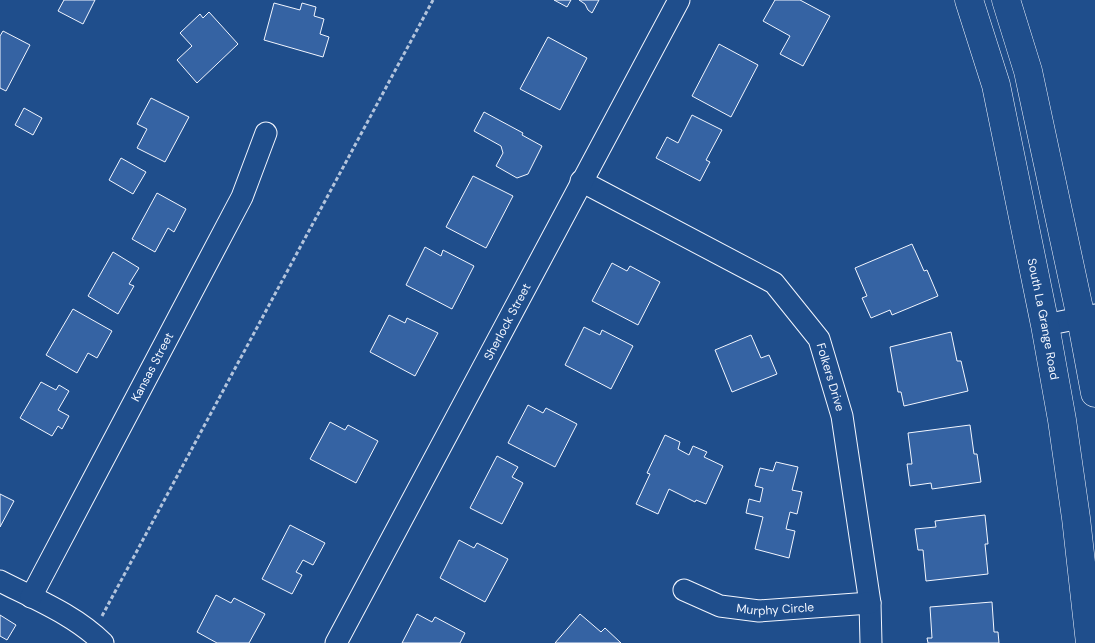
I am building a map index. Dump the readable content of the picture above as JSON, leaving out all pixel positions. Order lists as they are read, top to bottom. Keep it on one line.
{"streets":{"main road":["South La Grange Road"],"street":["Sherlock Street","Kansas Street","Folkers Drive","Murphy Circle"]},"crossings":[["Sherlock Street","Folkers Drive"],["Folkers Drive","Murphy Circle"]]}
